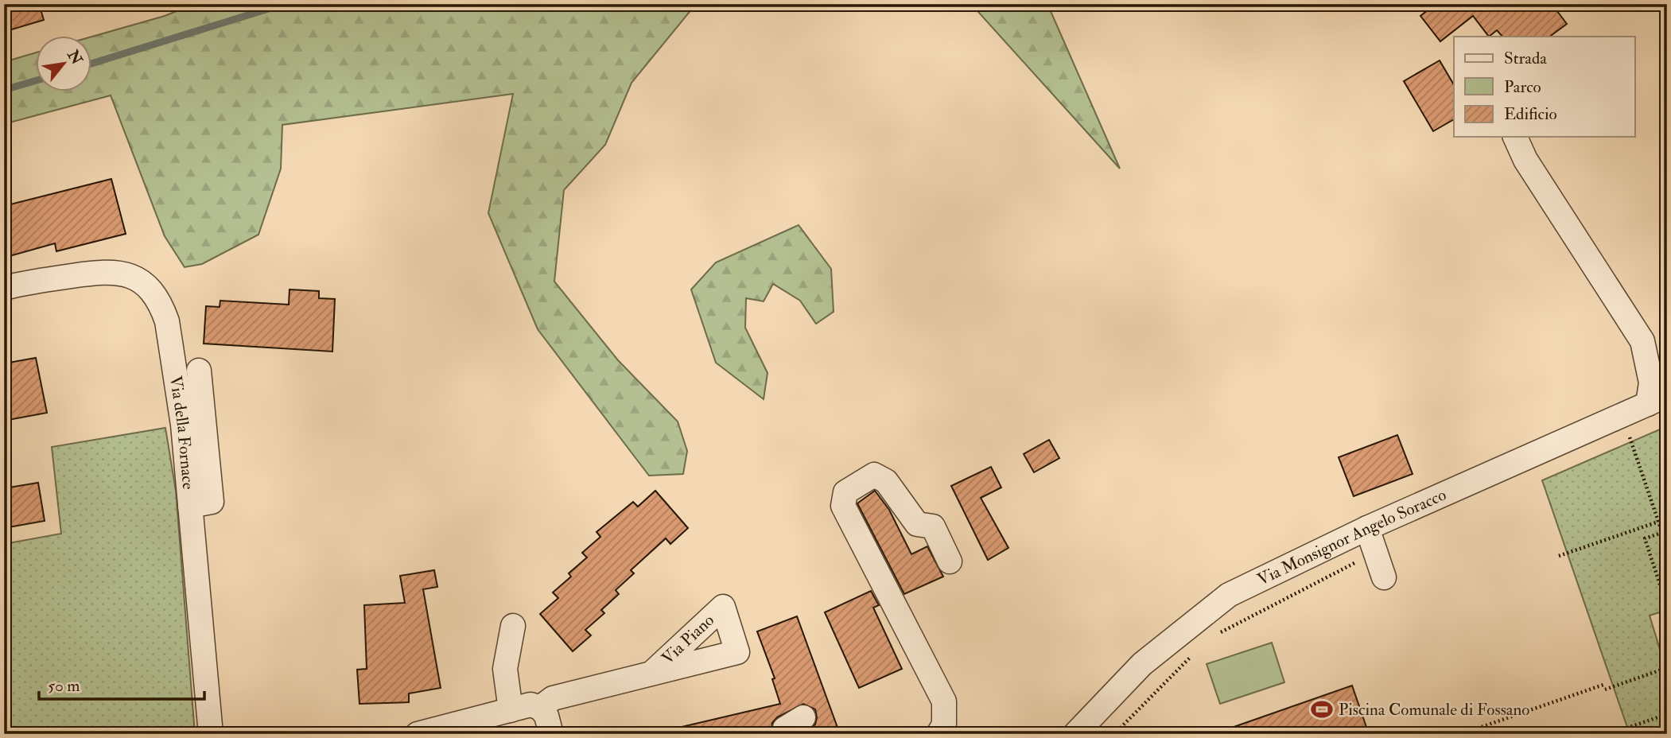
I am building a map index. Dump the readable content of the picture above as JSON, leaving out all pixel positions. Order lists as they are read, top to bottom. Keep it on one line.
{"streets":{"street":["Via della Fornace","Via Monsignor Angelo Soracco","Via Piano"]},"places":{"sports":["Piscina Comunale di Fossano"]},"legend":["Strada","Parco","Edificio"],"scale_bar":"50 m","north":"top right"}
